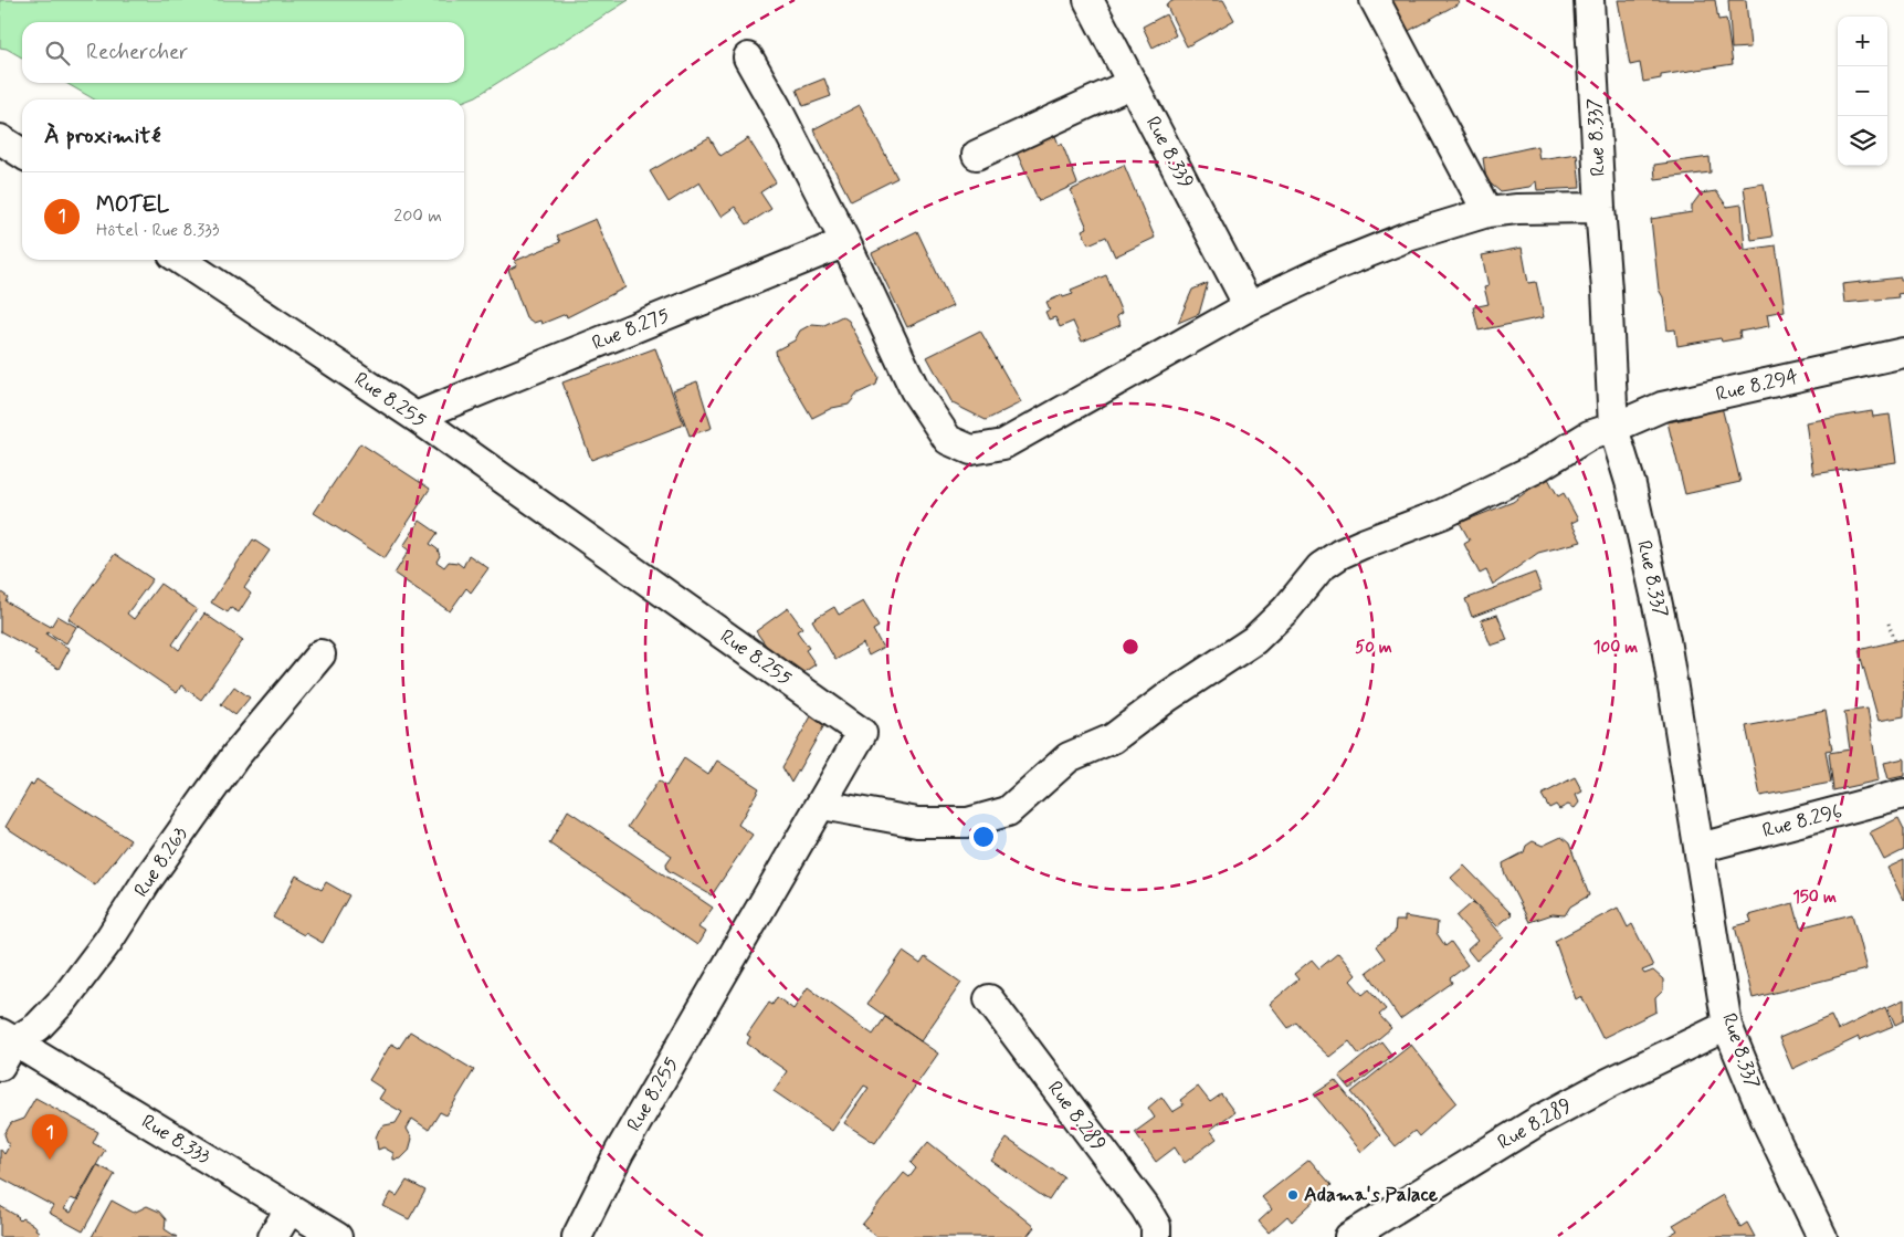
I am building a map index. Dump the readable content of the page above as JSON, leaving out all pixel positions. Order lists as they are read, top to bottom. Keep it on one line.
{"streets":{"street":["Rue 8.337","Rue 8.339","Rue 8.275","Rue 8.294","Rue 8.255","Rue 8.296","Rue 8.263","Rue 8.289","Rue 8.333"]},"crossings":[["Rue 8.337","Rue 8.294"],["Rue 8.337","Rue 8.296"],["Rue 8.337","Rue 8.289"],["Rue 8.275","Rue 8.255"],["Rue 8.294","Rue 8.255"],["Rue 8.263","Rue 8.333"]],"places":["Adama's Palace"],"page":{"map_buttons":["+","−"],"search":"Rechercher","heading":"À proximité","list":[{"mark":"1","name":"MOTEL","note":"Hôtel · Rue 8.333","value":"200 m"}],"pins":"1"},"rings":["50 m","100 m","150 m"]}
